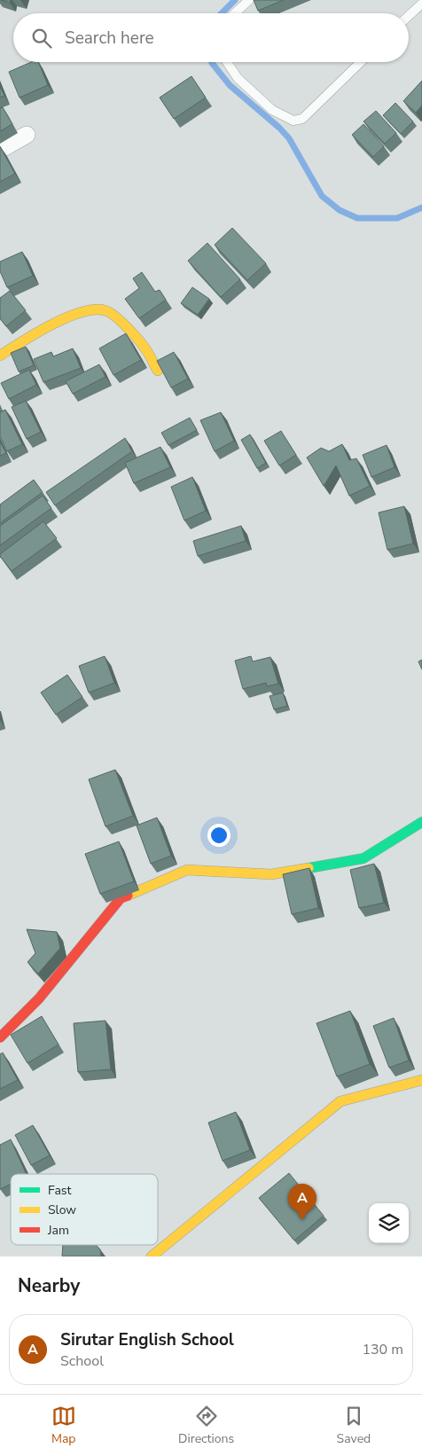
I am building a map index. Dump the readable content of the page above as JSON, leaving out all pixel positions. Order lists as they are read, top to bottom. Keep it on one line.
{"legend":["Fast","Slow","Jam"],"page":{"search":"Search here","pins":"A","heading":"Nearby","list":[{"mark":"A","name":"Sirutar English School","note":"School","value":"130 m"}],"nav":["Map","Directions","Saved"]}}
